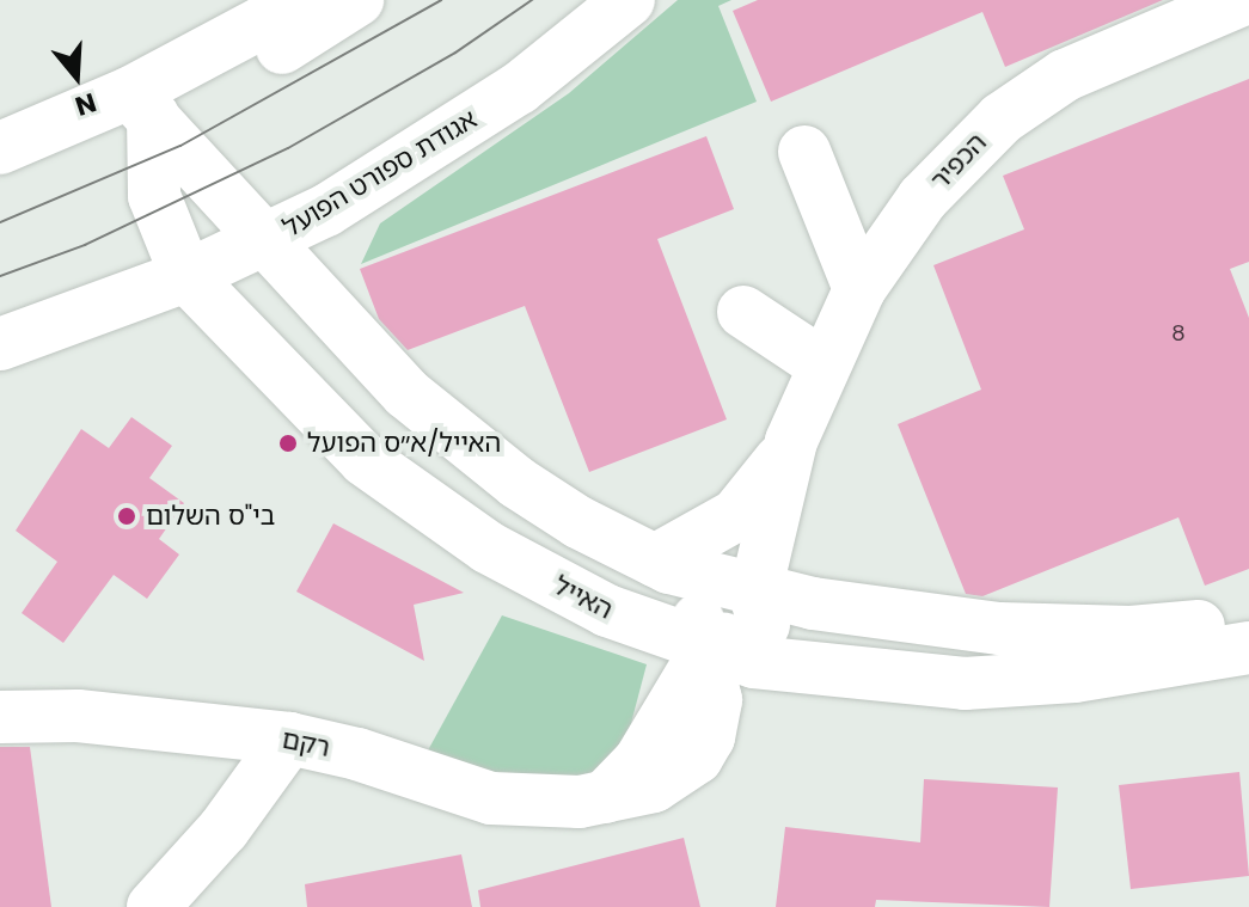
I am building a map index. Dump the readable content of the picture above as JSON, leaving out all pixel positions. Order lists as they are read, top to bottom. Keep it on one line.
{"streets":{"street":["הכפיר","אגודת ספורט הפועל","האייל","רקם"]},"crossings":[["הכפיר","רקם"],["אגודת ספורט הפועל","האייל"],["האייל","רקם"]],"places":["האייל/א״ס הפועל","בי\"ס השלום"],"house_numbers":["8"],"north":"bottom"}
